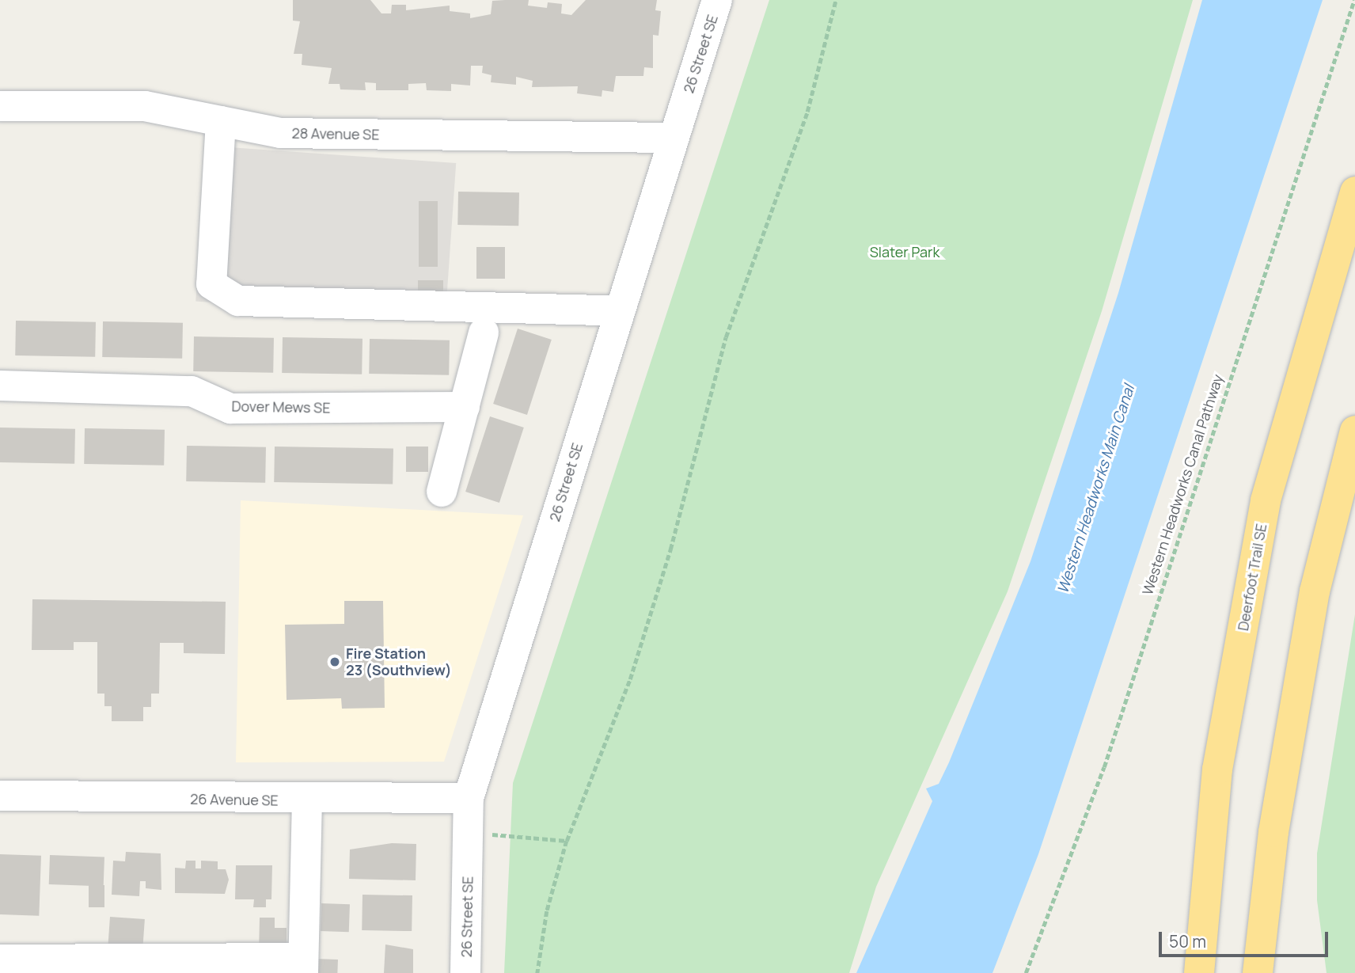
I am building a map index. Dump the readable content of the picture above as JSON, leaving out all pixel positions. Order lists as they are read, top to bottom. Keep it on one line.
{"streets":{"highway":["Deerfoot Trail SE"],"street":["26 Street SE","28 Avenue SE","Dover Mews SE","26 Avenue SE"],"path":["Western Headworks Canal Pathway"]},"crossings":[["26 Street SE","28 Avenue SE"],["26 Street SE","26 Avenue SE"]],"water":["Western Headworks Main Canal"],"parks":["Slater Park"],"places":["Fire Station 23 (Southview)"],"scale_bar":"50 m"}
